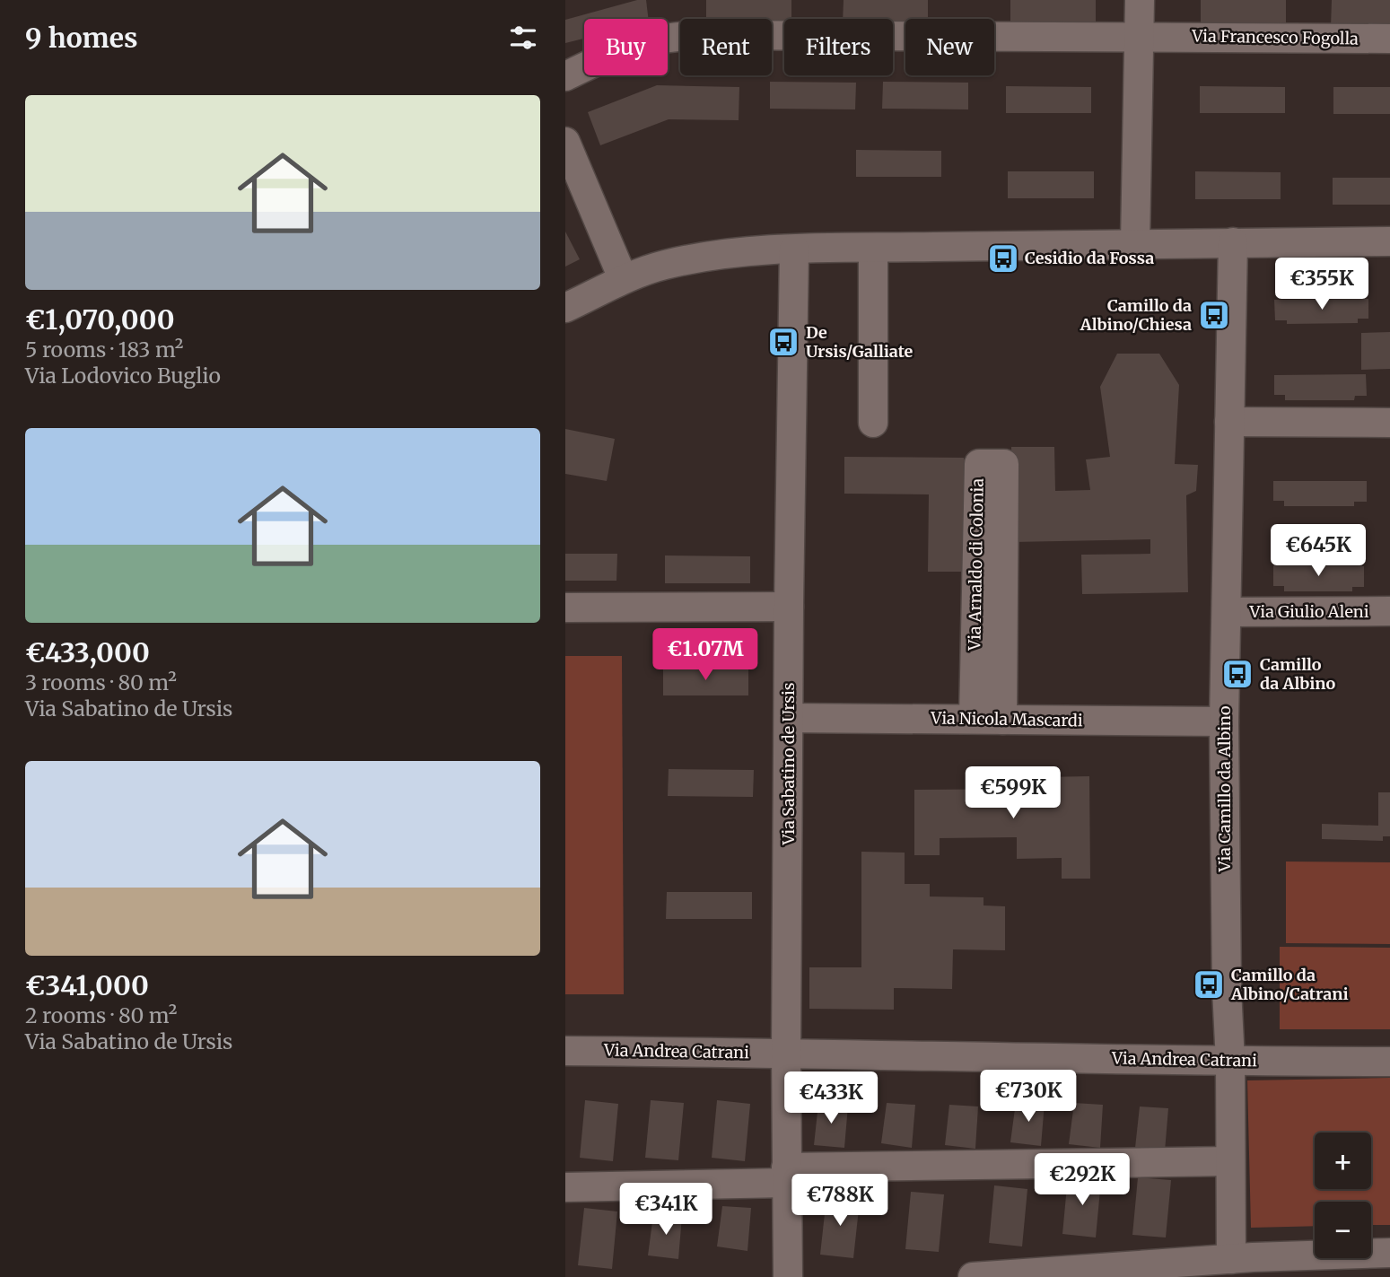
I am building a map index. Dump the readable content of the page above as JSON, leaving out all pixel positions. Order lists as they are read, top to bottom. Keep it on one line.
{"streets":{"street":["Via Francesco Fogolla","Via Arnaldo di Colonia","Via Giulio Aleni","Via Nicola Mascardi","Via Sabatino de Ursis","Via Camillo da Albino","Via Andrea Catrani"]},"crossings":[["Via Arnaldo di Colonia","Via Nicola Mascardi"],["Via Giulio Aleni","Via Camillo da Albino"],["Via Nicola Mascardi","Via Sabatino de Ursis"],["Via Nicola Mascardi","Via Camillo da Albino"],["Via Sabatino de Ursis","Via Andrea Catrani"],["Via Camillo da Albino","Via Andrea Catrani"]],"places":{"bus stop":["Cesidio da Fossa","Camillo da Albino/Chiesa","De Ursis/Galliate","Camillo da Albino","Camillo da Albino/Catrani"]},"page":{"heading":"9 homes","chip":["Buy","Rent","Filters","New"],"list":[{"name":"€1,070,000","note":"5 rooms · 183 m² · Via Lodovico Buglio"},{"name":"€433,000","note":"3 rooms · 80 m² · Via Sabatino de Ursis"},{"name":"€341,000","note":"2 rooms · 80 m² · Via Sabatino de Ursis"}],"price":["€355K","€645K","€1.07M","€599K","€730K","€433K","€292K","€788K","€341K"],"map_buttons":["+","−"]}}
